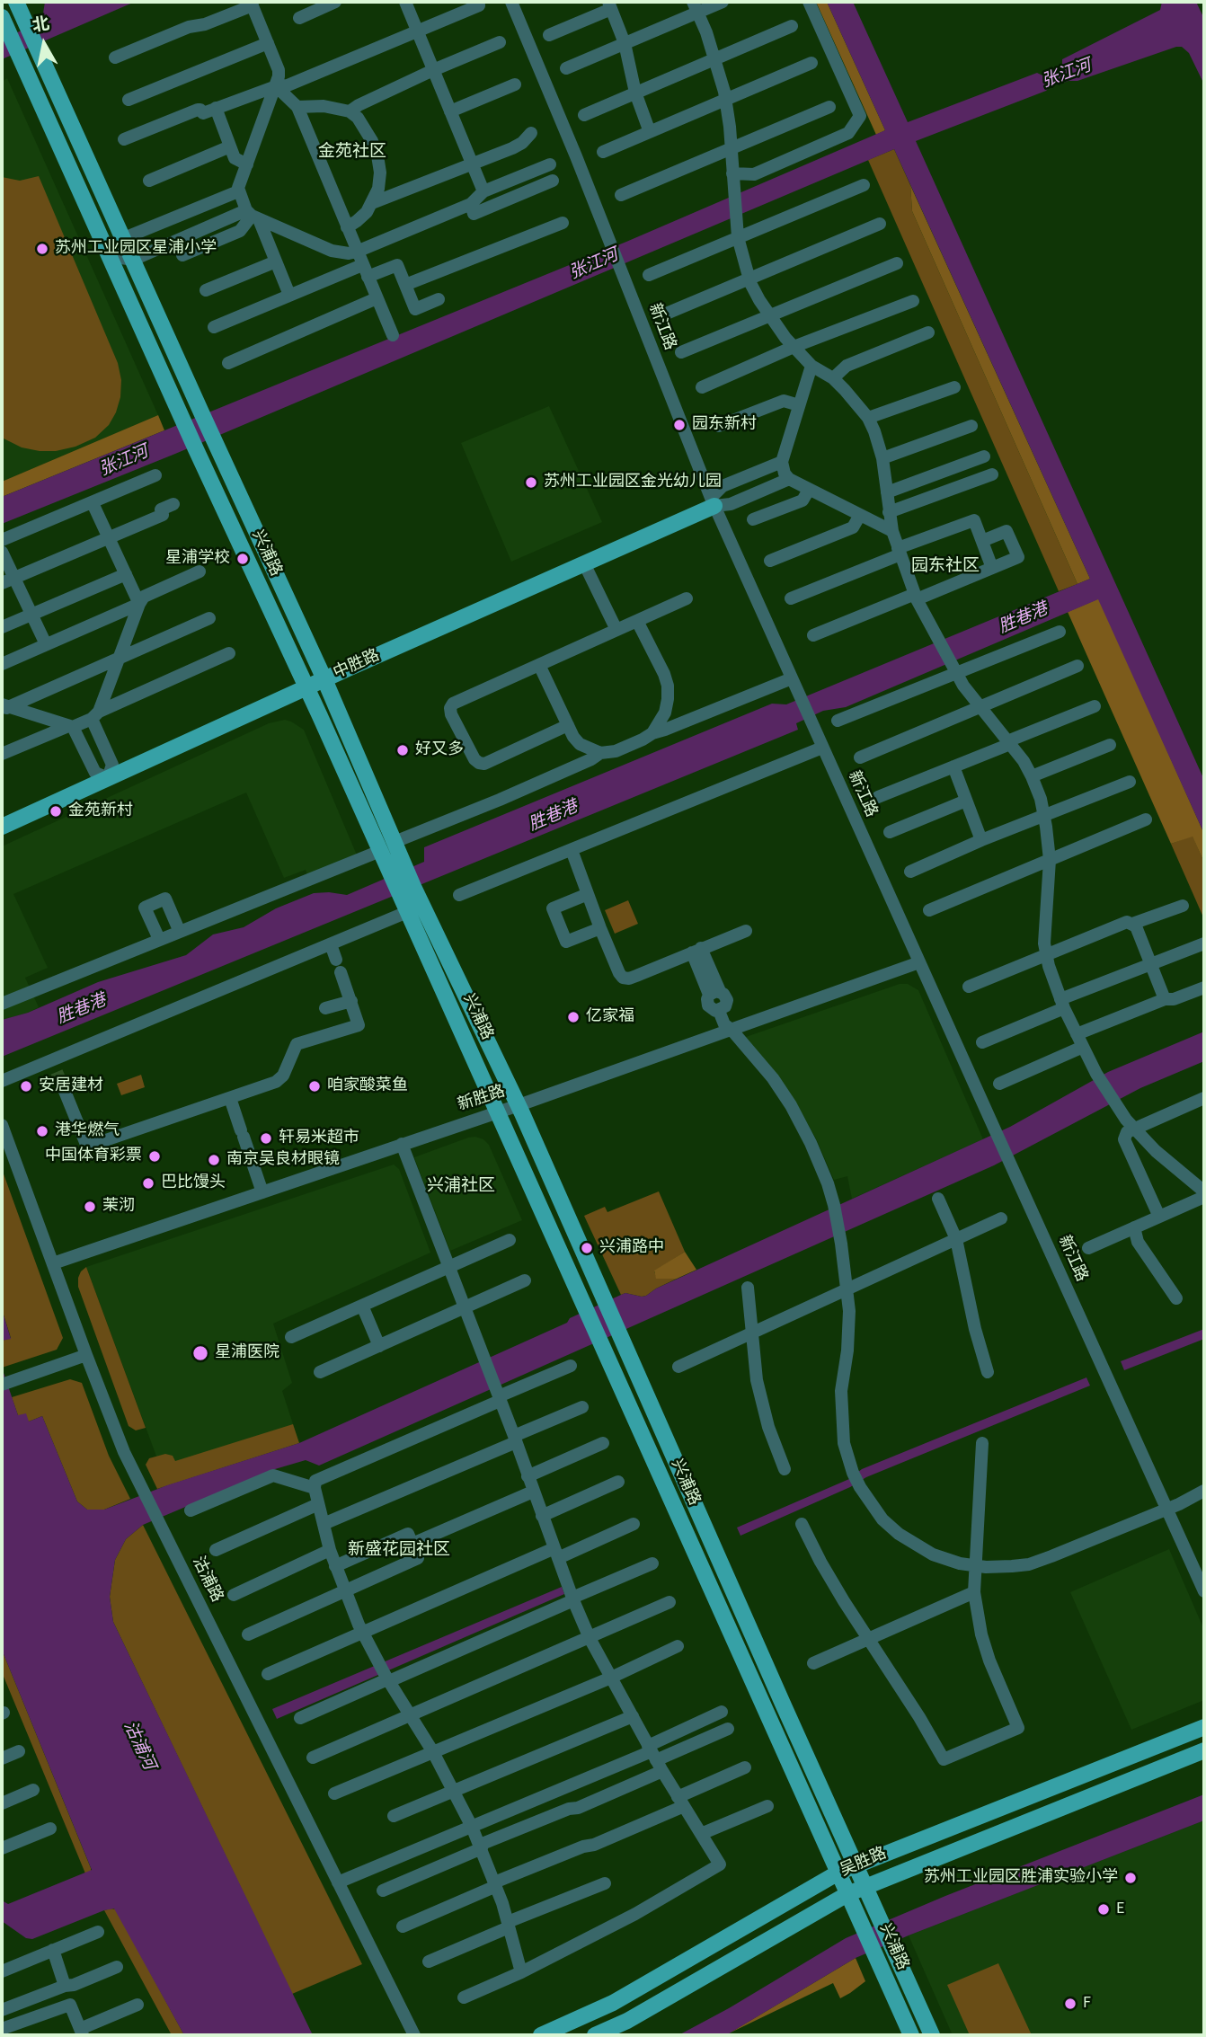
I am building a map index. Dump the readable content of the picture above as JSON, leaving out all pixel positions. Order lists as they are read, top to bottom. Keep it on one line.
{"streets":{"main road":["兴浦路","中胜路","吴胜路"],"street":["新江路","新胜路","沽浦路"]},"crossings":[["新江路","中胜路"],["新江路","新胜路"],["兴浦路","中胜路"],["兴浦路","新胜路"],["兴浦路","吴胜路"],["新胜路","沽浦路"]],"districts":["金苑社区","园东社区","兴浦社区","新盛花园社区"],"water":["张江河","胜巷港","沽浦河"],"places":["苏州工业园区星浦小学","园东新村","苏州工业园区金光幼儿园","星浦学校","好又多","金苑新村","亿家福","安居建材","咱家酸菜鱼","港华燃气","轩易米超市","中国体育彩票","南京吴良材眼镜","巴比馒头","茉沏","兴浦路中","星浦医院","苏州工业园区胜浦实验小学","E","F"],"north":"top"}
